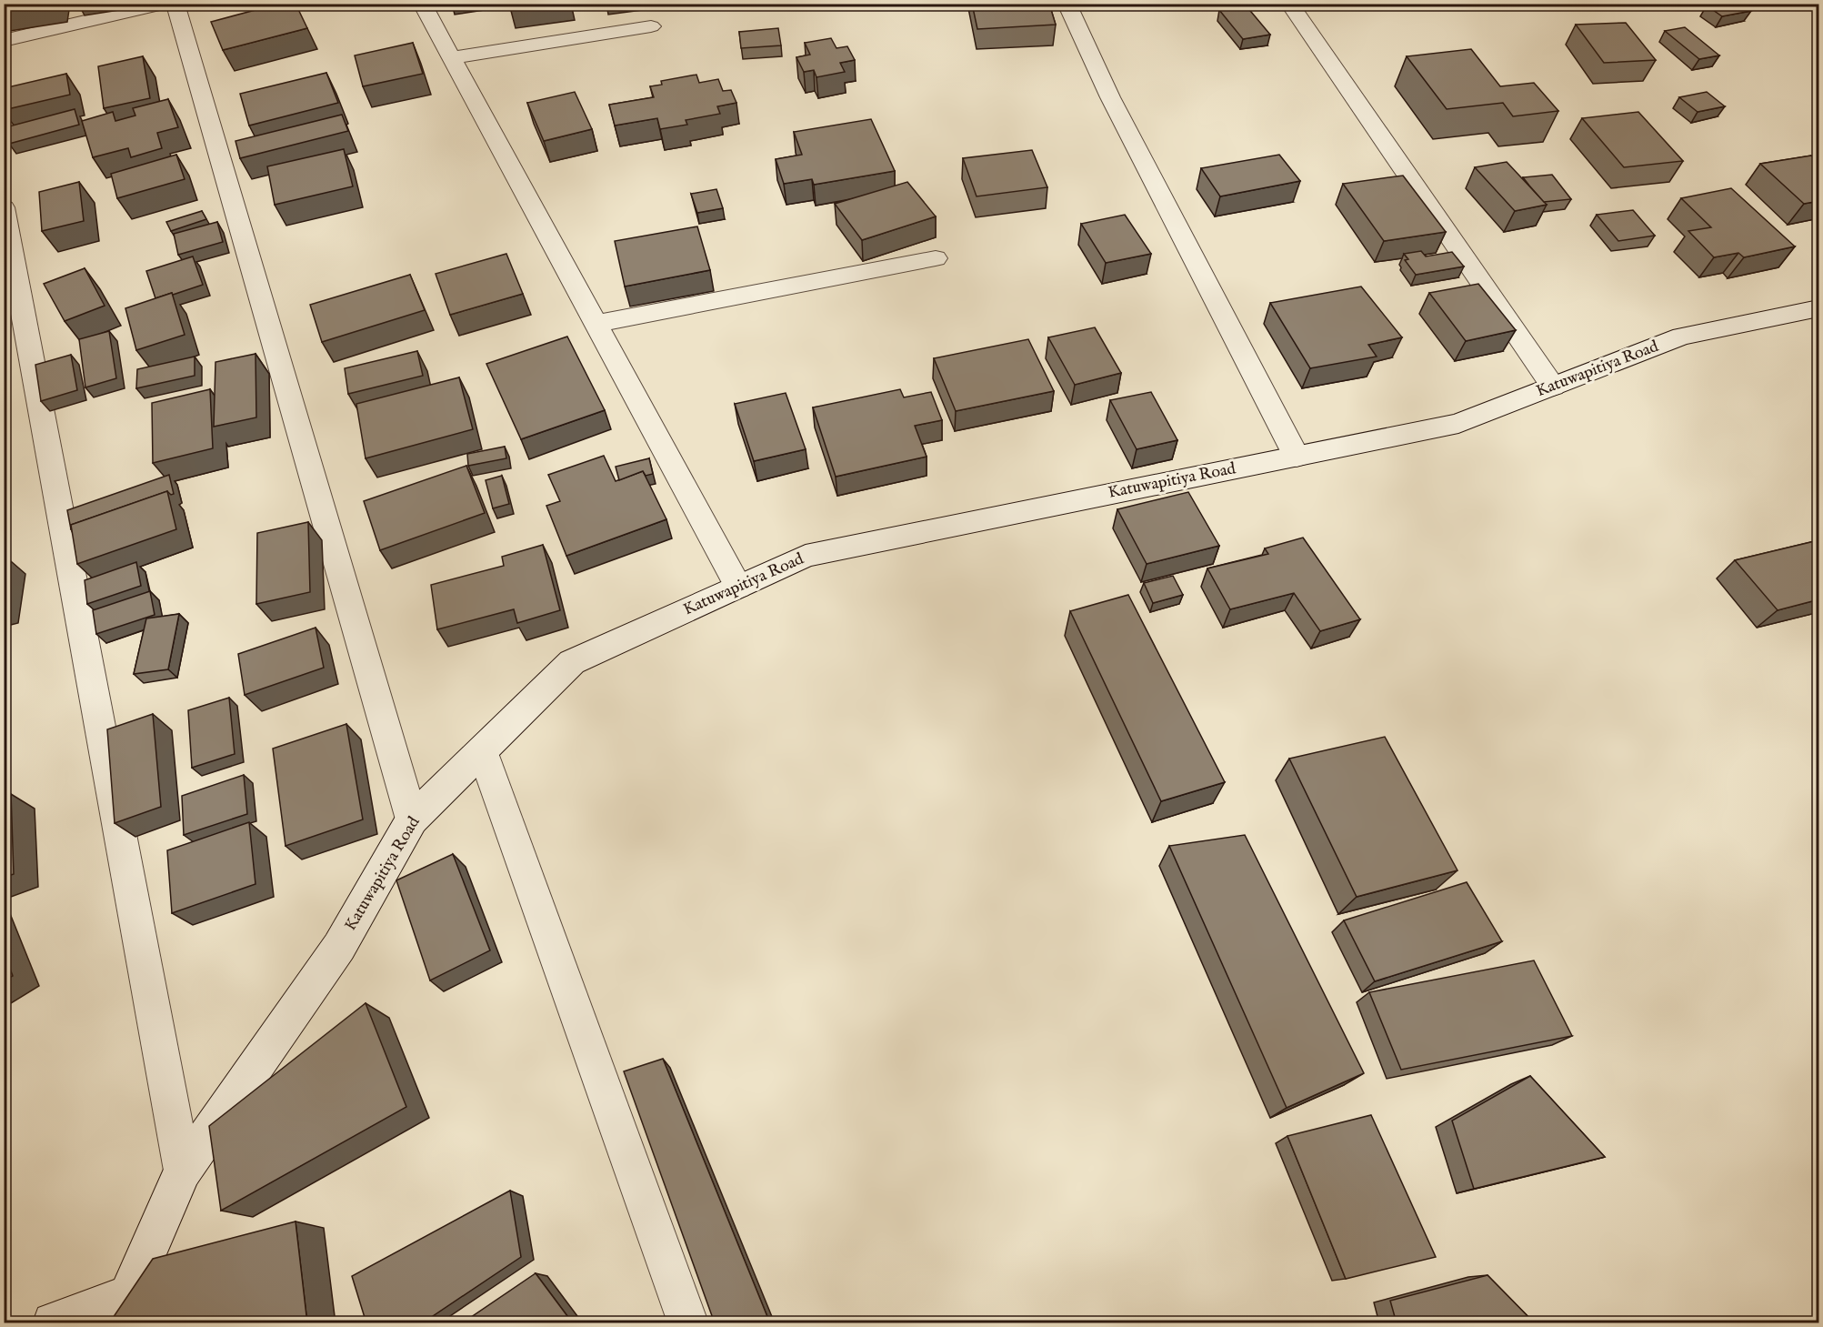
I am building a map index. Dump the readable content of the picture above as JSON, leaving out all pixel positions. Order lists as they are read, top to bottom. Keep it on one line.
{"streets":{"street":["Katuwapitiya Road"]}}
